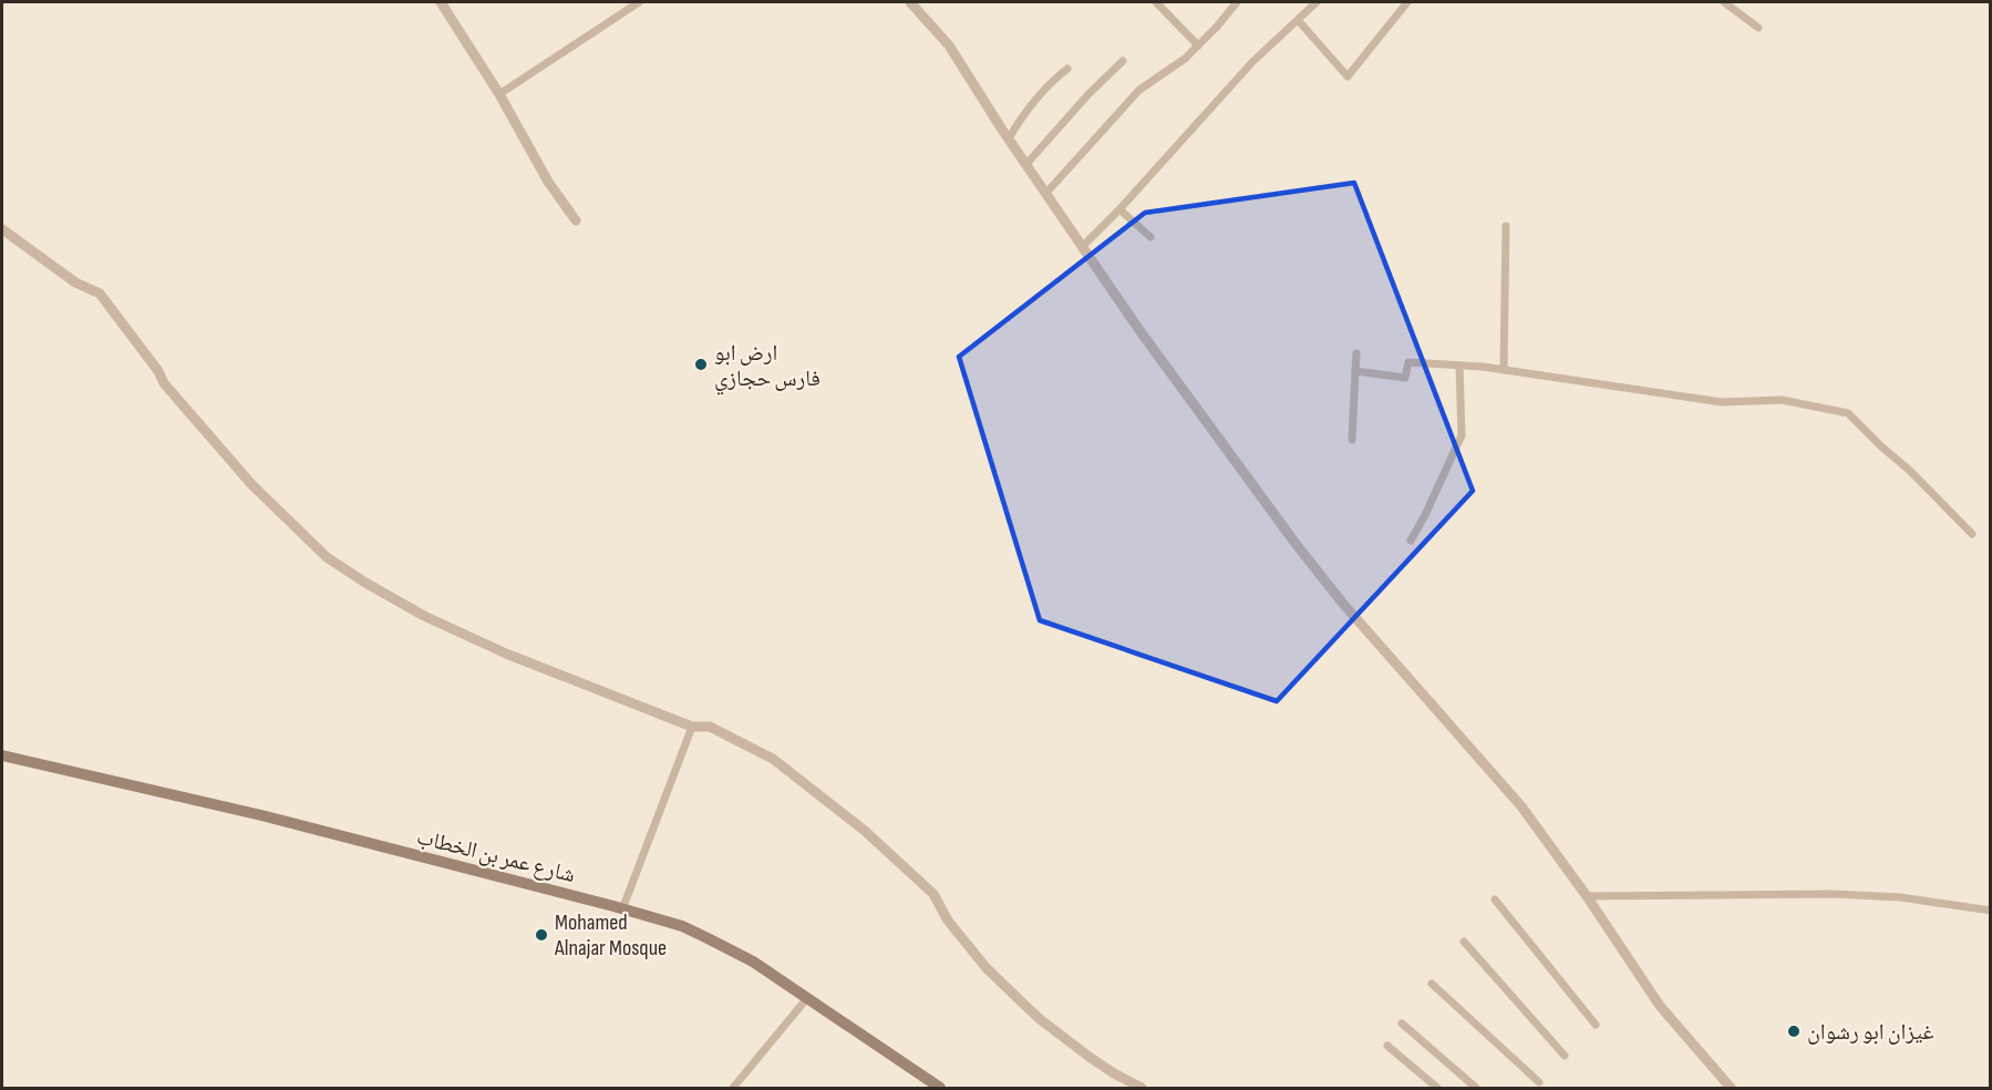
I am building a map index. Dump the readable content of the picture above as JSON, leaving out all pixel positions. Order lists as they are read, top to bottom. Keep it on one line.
{"streets":{"main road":["شارع عمر بن الخطاب"]},"places":["ارض ابو فارس حجازي","Mohamed Alnajar Mosque","غيزان ابو رشوان"]}
